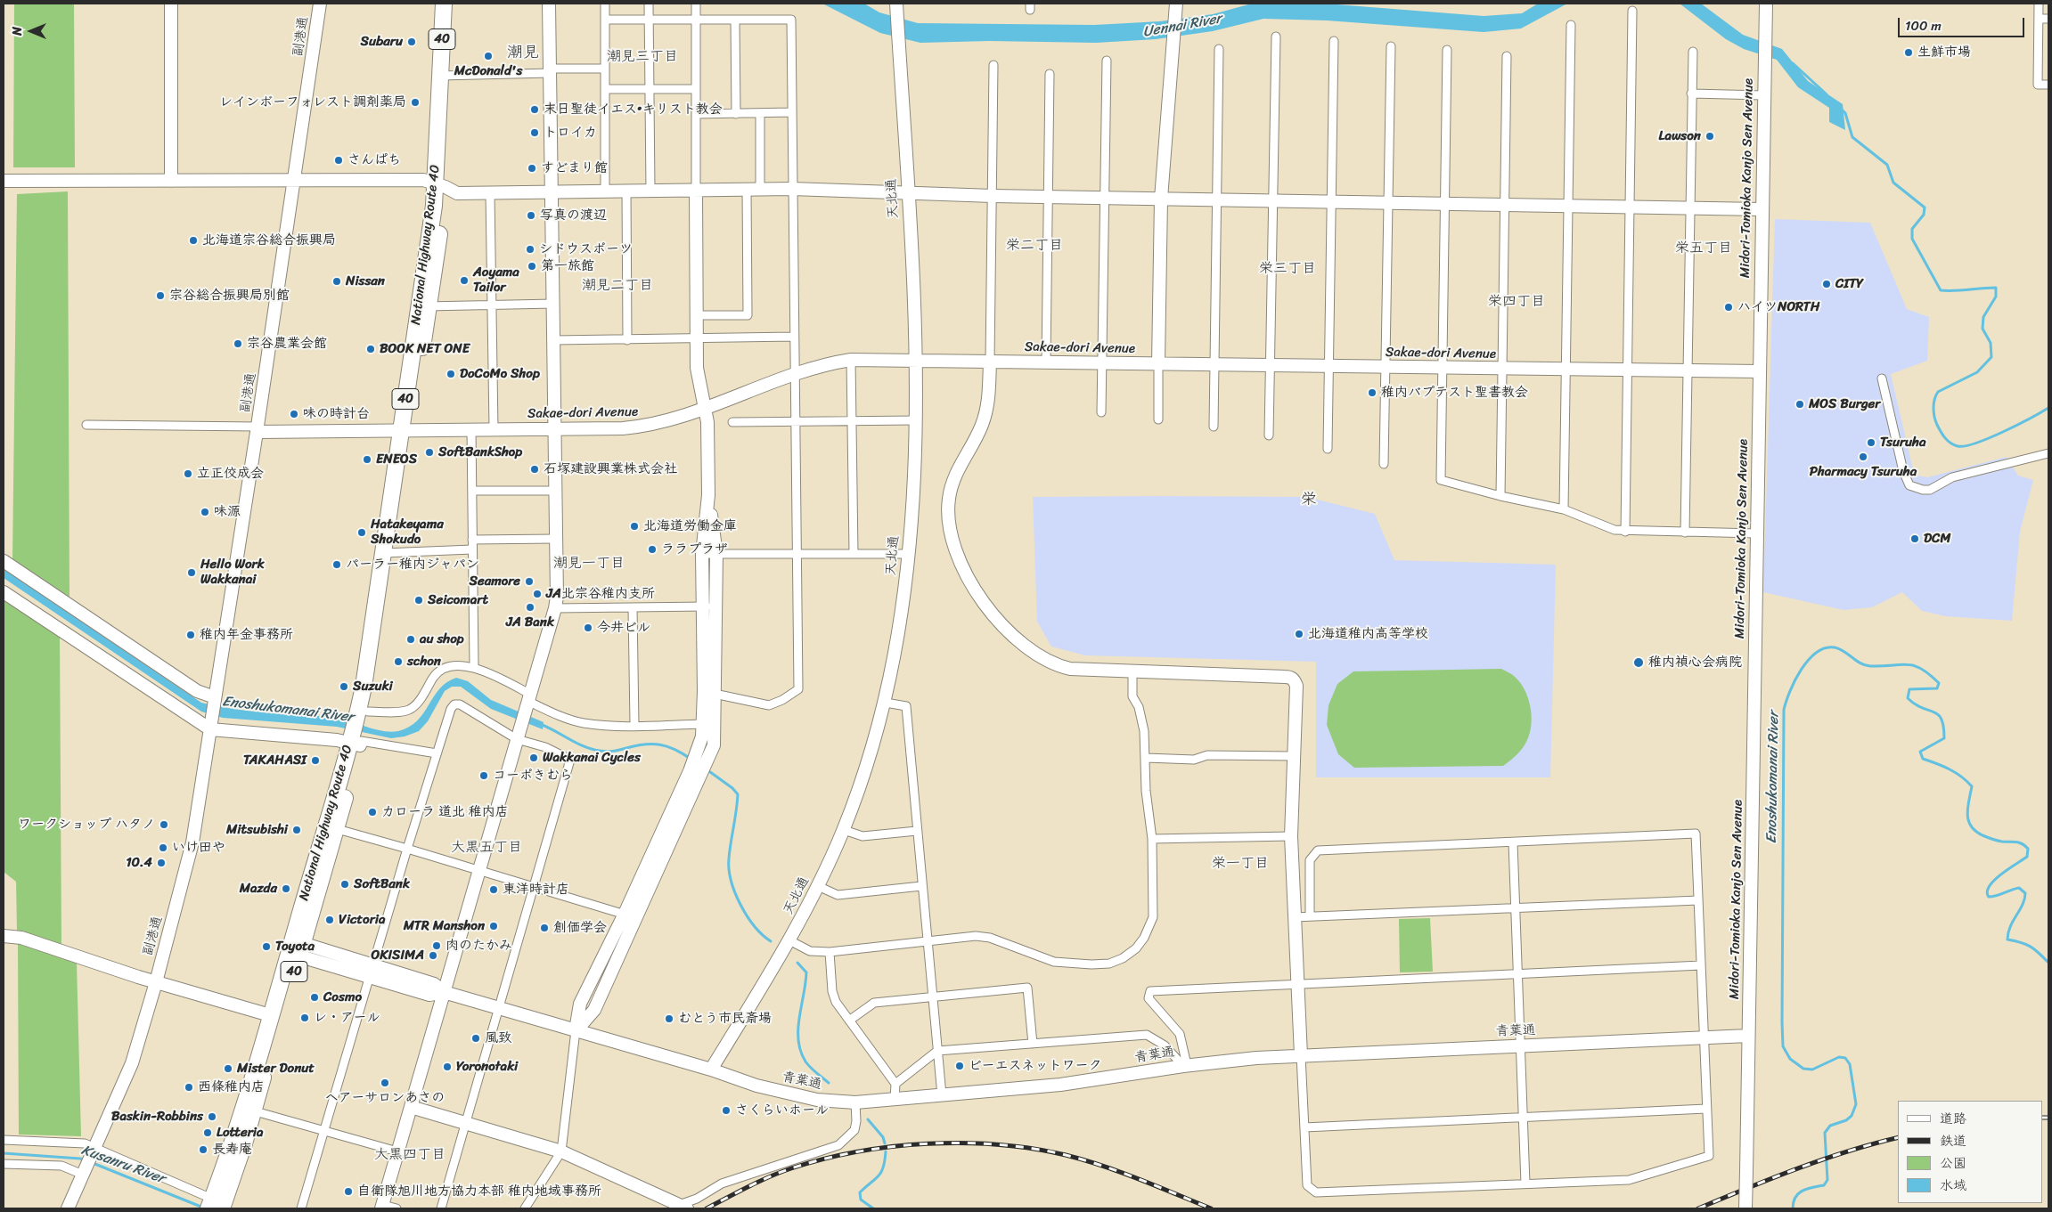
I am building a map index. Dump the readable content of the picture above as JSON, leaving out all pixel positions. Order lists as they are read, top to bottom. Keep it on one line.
{"streets":{"highway":["40","National Highway Route 40"],"street":["副港通","Midori-Tomioka Kanjo Sen Avenue","天北通","Sakae-dori Avenue","青葉通"]},"crossings":[["副港通","Sakae-dori Avenue"],["Midori-Tomioka Kanjo Sen Avenue","Sakae-dori Avenue"],["Midori-Tomioka Kanjo Sen Avenue","青葉通"],["天北通","Sakae-dori Avenue"],["天北通","青葉通"],["National Highway Route 40","Sakae-dori Avenue"],["National Highway Route 40","青葉通"]],"districts":["潮見","潮見三丁目","栄二丁目","栄五丁目","栄三丁目","潮見二丁目","栄四丁目","栄","潮見一丁目","大黒五丁目","栄一丁目","大黒四丁目"],"water":["Uennai River","Enoshukomanai River","Kusanru River"],"places":["Subaru","生鮮市場","McDonald's","レインボーフォレスト調剤薬局","末日聖徒イエス•キリスト教会","トロイカ","Lawson","さんぱち","すどまり館","写真の渡辺","北海道宗谷総合振興局","シドウスポーツ","第一旅館","Aoyama Tailor","Nissan","CITY","宗谷総合振興局別館","ハイツNORTH","宗谷農業会館","BOOK NET ONE","DoCoMo Shop","稚内バプテスト聖書教会","MOS Burger","味の時計台","Tsuruha","SoftBankShop","Pharmacy Tsuruha","ENEOS","石塚建設興業株式会社","立正佼成会","味源","北海道労働金庫","Hatakeyama Shokudo","DCM","ララプラザ","パーラー稚内ジャパン","Hello Work Wakkanai","Seamore","JA北宗谷稚内支所","Seicomart","JA Bank","今井ビル","北海道稚内高等学校","稚内年金事務所","au shop","schon","稚内禎心会病院","Suzuki","Wakkanai Cycles","TAKAHASI","コーポきむら","カローラ 道北 稚内店","ワークショップ ハタノ","Mitsubishi","いけ田や","10.4","SoftBank","Mazda","東洋時計店","Victoria","MTR Manshon","創価学会","肉のたかみ","Toyota","OKISIMA","Cosmo","レ・アール","むとう市民斎場","風致","ビーエスネットワーク","Yoronotaki","Mister Donut","ヘアーサロンあさの","西條稚内店","さくらいホール","Baskin-Robbins","Lotteria","長寿庵","自衛隊旭川地方協力本部 稚内地域事務所"],"legend":["道路","鉄道","公園","水域"],"scale_bar":"100 m","north":"left"}
